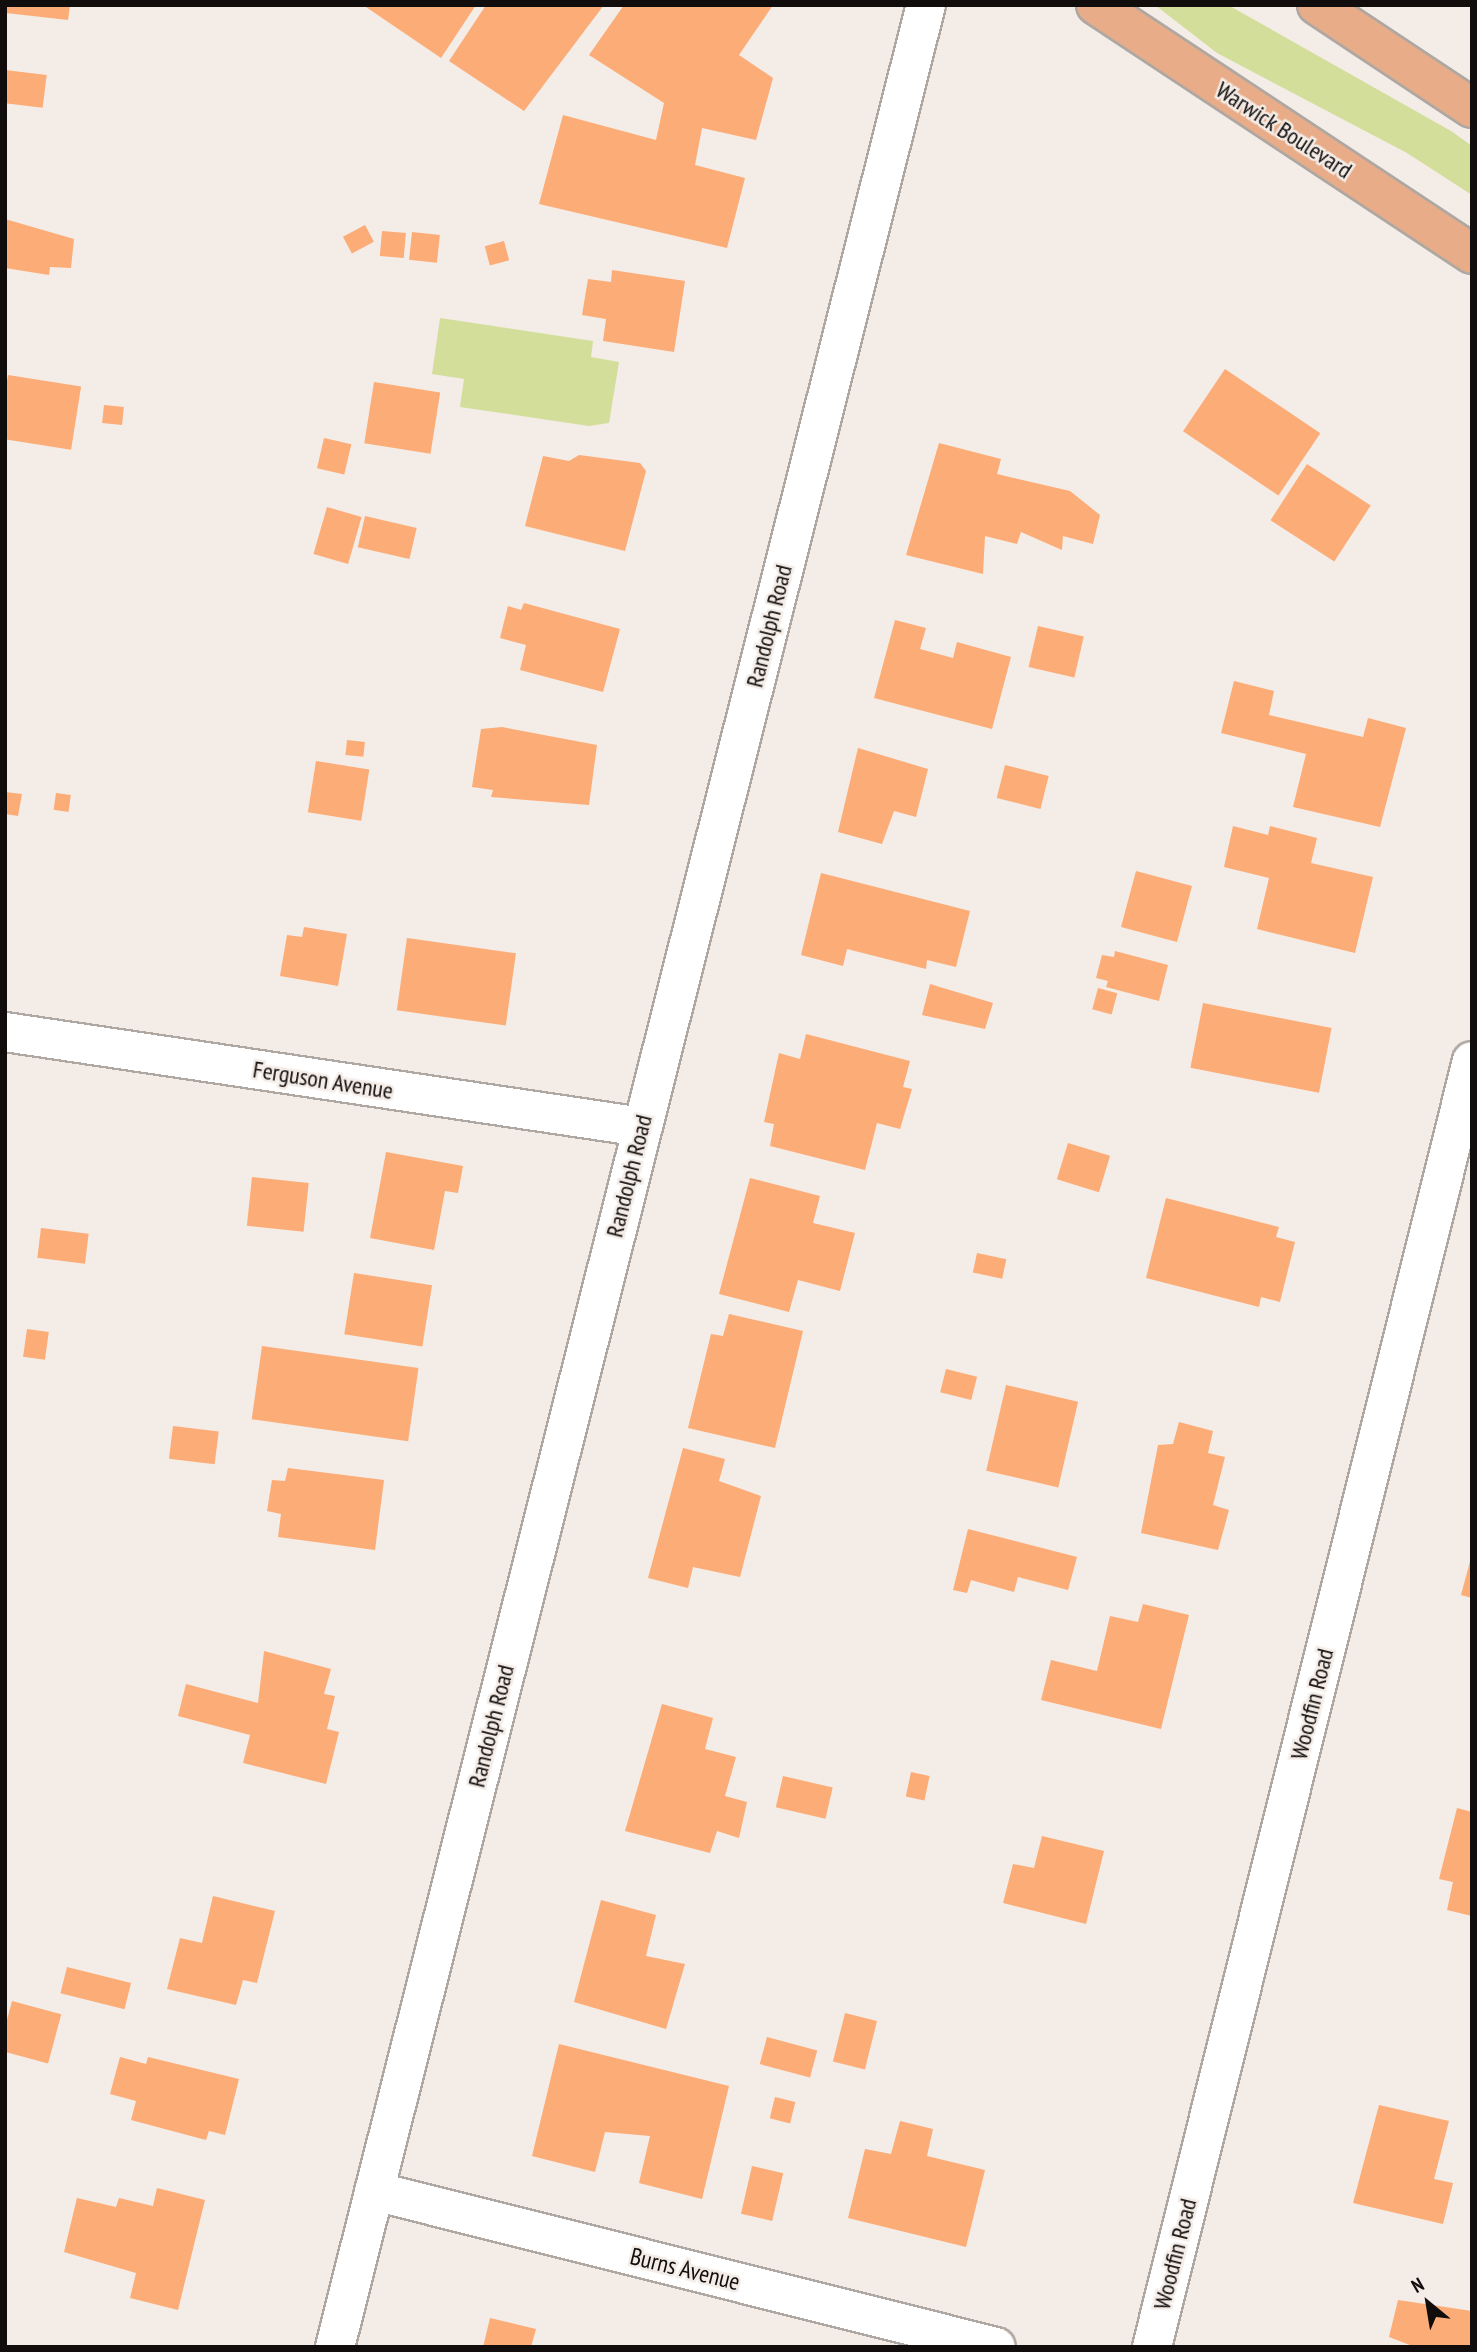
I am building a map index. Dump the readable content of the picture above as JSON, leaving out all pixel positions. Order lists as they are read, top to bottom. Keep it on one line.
{"streets":{"main road":["Warwick Boulevard"],"street":["Randolph Road","Ferguson Avenue","Woodfin Road","Burns Avenue"]},"crossings":[["Randolph Road","Ferguson Avenue"],["Randolph Road","Burns Avenue"]],"north":"top left"}
